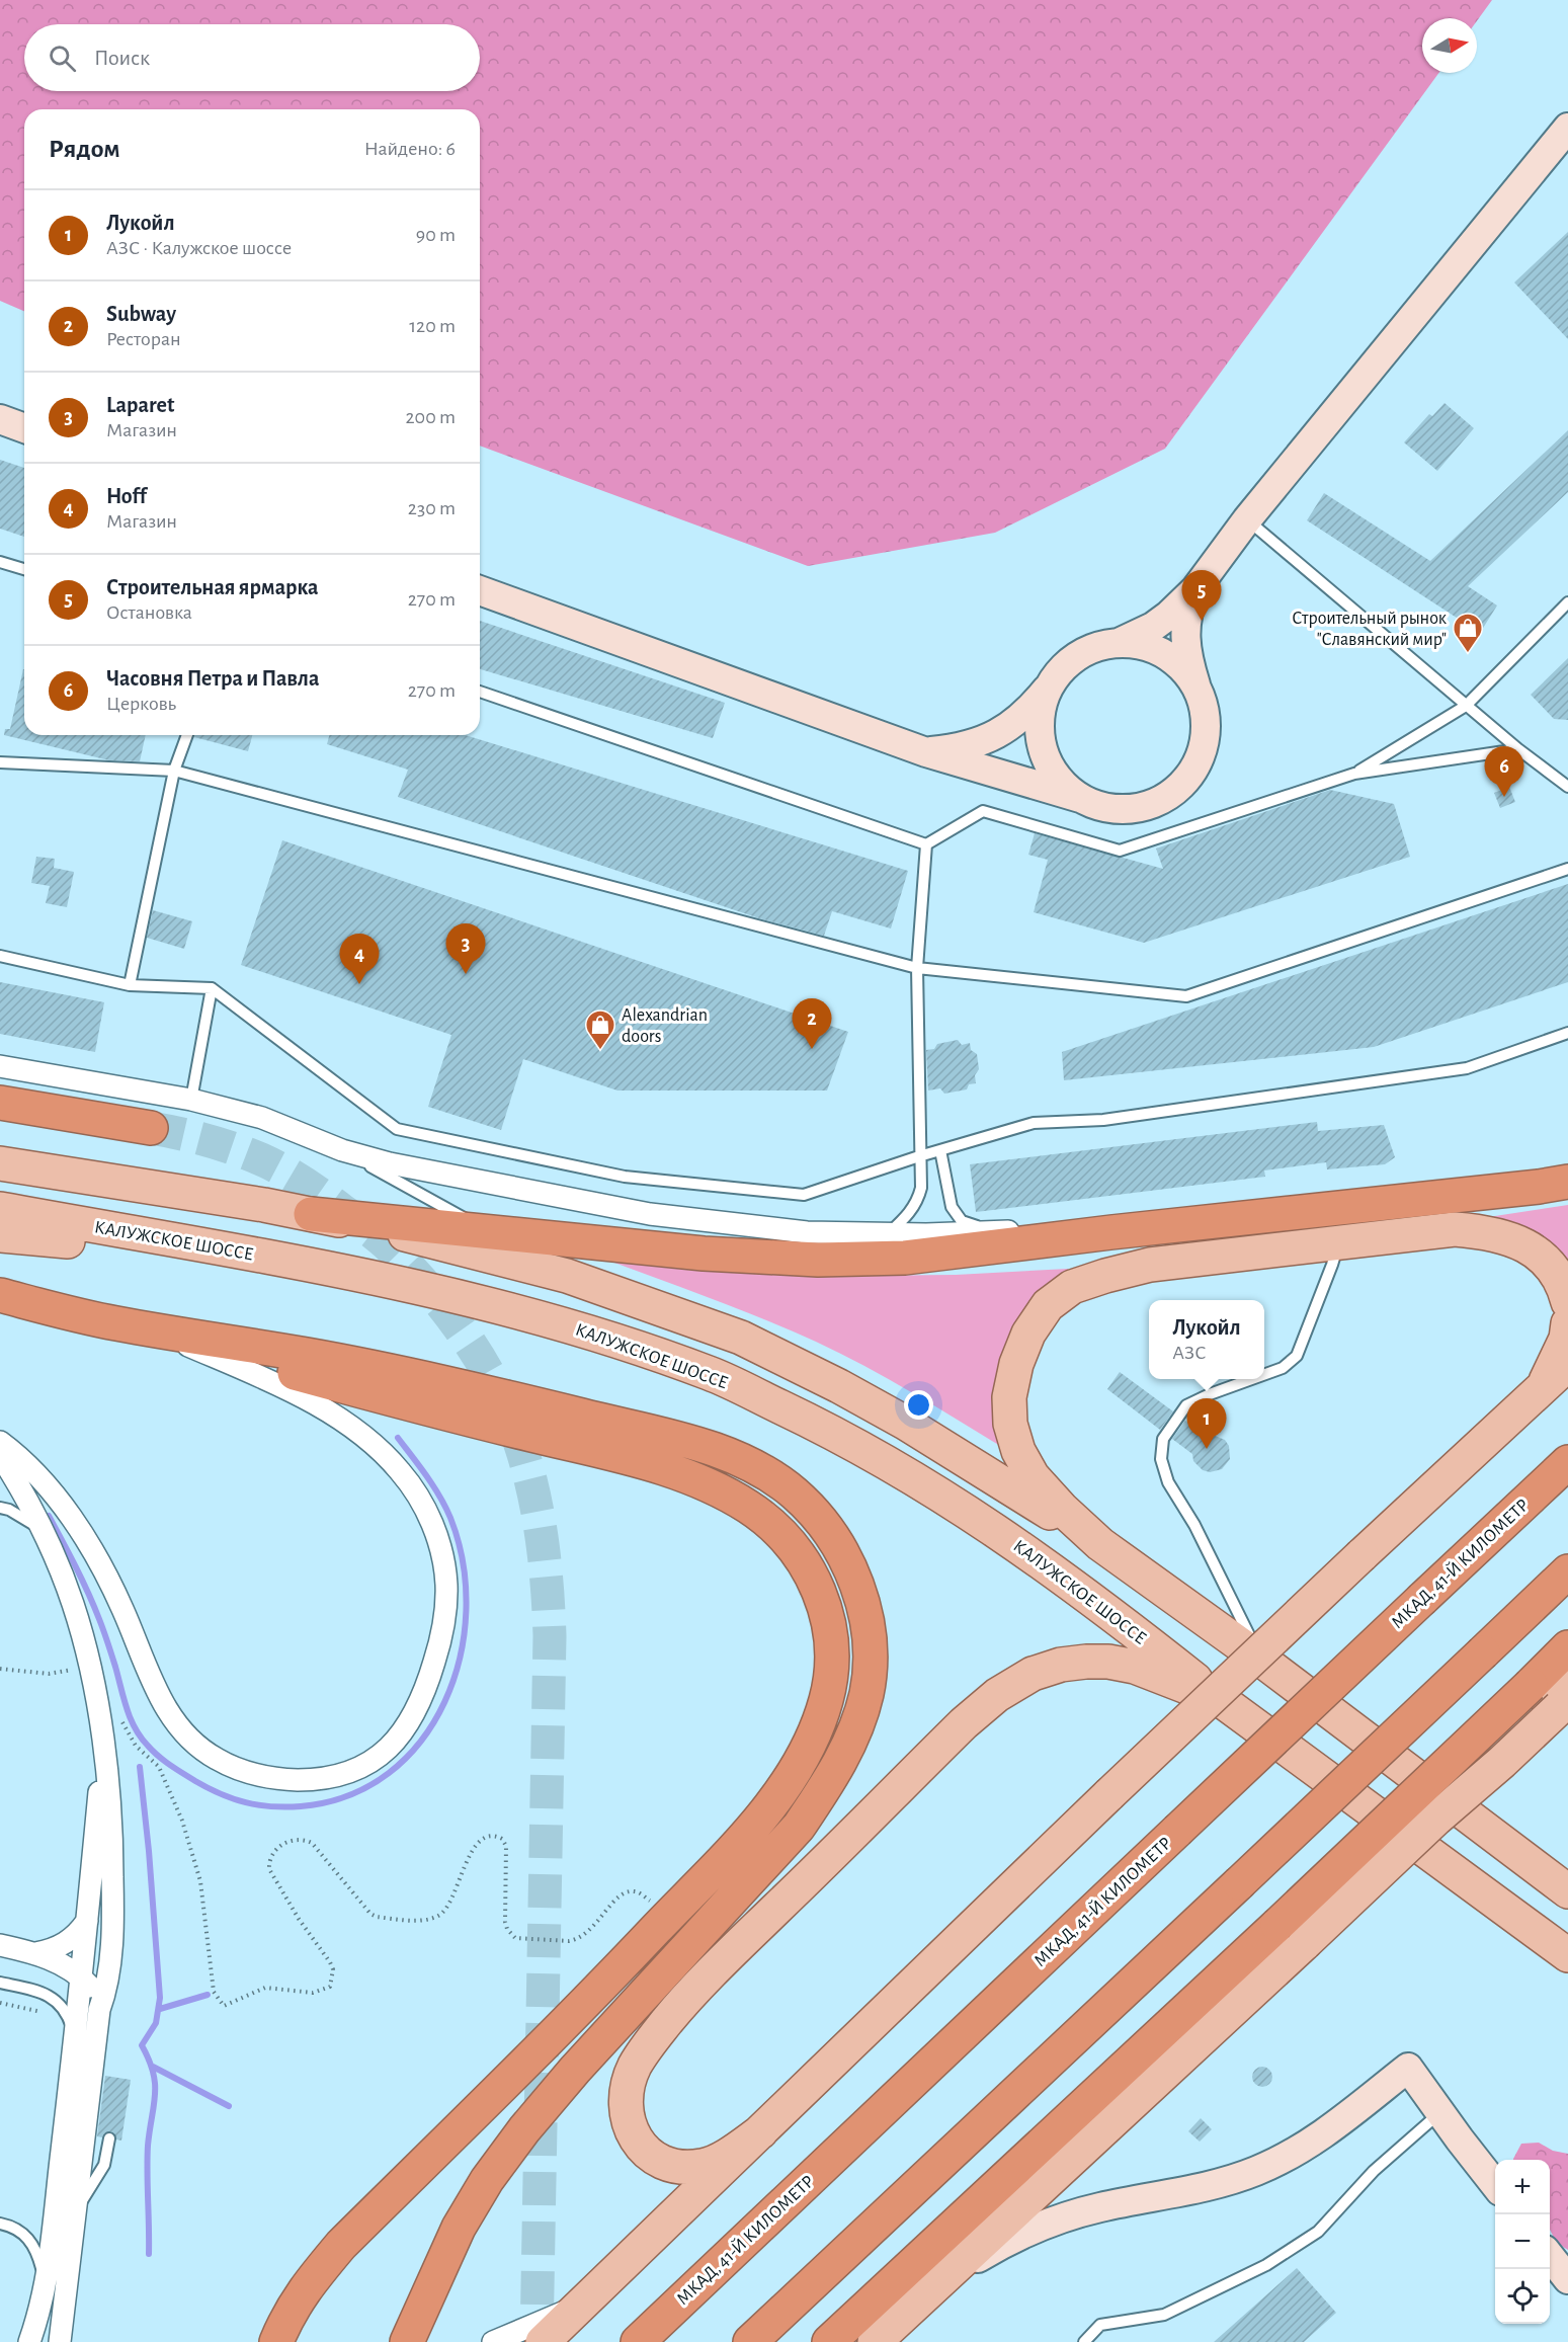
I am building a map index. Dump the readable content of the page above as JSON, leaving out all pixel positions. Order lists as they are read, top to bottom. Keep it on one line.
{"streets":{"highway":["МКАД, 41-Й КИЛОМЕТР"],"main road":["КАЛУЖСКОЕ ШОССЕ"]},"places":{"shop":["Строительный рынок \"Славянский мир\"","Alexandrian doors"]},"north":"right","page":{"search":"Поиск","heading":["Рядом","Найдено: 6"],"list":[{"mark":"1","name":"Лукойл","note":"АЗС · Калужское шоссе","value":"90 m"},{"mark":"2","name":"Subway","note":"Ресторан","value":"120 m"},{"mark":"3","name":"Laparet","note":"Магазин","value":"200 m"},{"mark":"4","name":"Hoff","note":"Магазин","value":"230 m"},{"mark":"5","name":"Строительная ярмарка","note":"Остановка","value":"270 m"},{"mark":"6","name":"Часовня Петра и Павла","note":"Церковь","value":"270 m"}],"pins":["5","6","3","4","2","1"],"popup":["Лукойл","АЗС"],"map_buttons":["+","−"]}}
